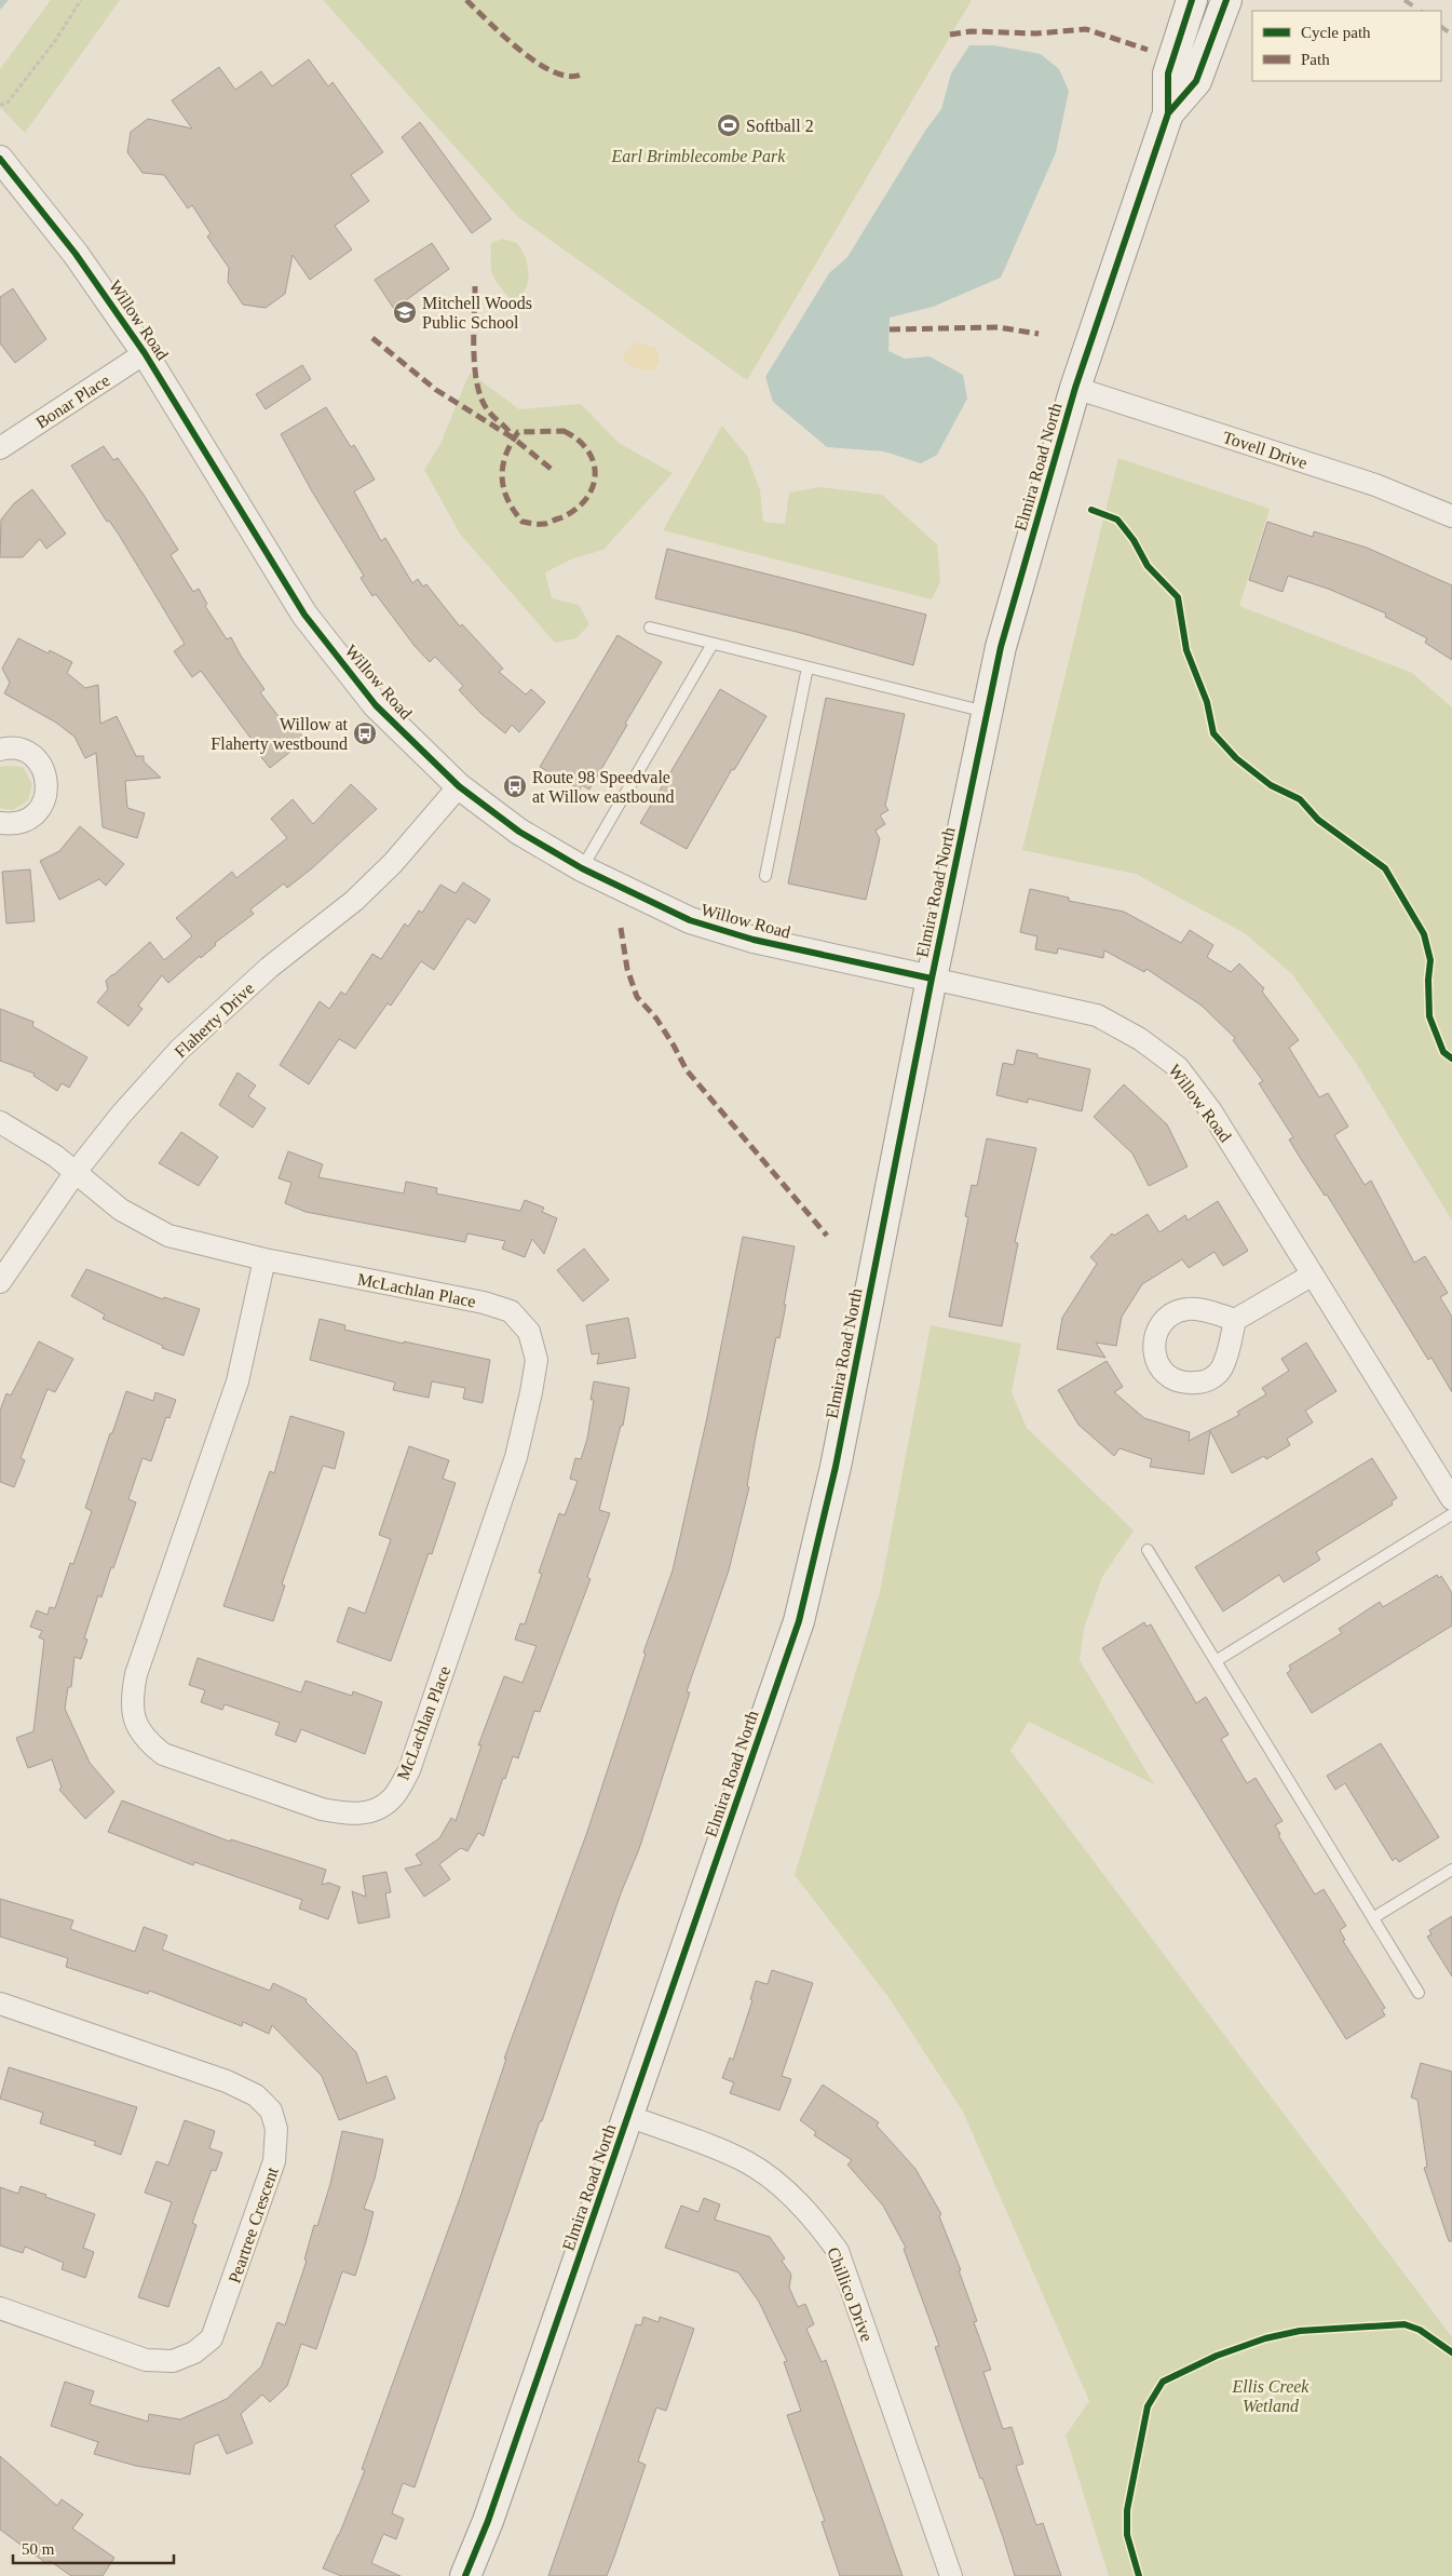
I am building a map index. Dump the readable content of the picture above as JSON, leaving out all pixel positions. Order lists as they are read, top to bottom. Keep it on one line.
{"streets":{"main road":["Elmira Road North"],"street":["Willow Road","Bonar Place","Tovell Drive","Flaherty Drive","McLachlan Place","Peartree Crescent","Chillico Drive"]},"crossings":[["Willow Road","Bonar Place"],["Willow Road","Elmira Road North"],["Willow Road","Flaherty Drive"],["Tovell Drive","Elmira Road North"],["Elmira Road North","Chillico Drive"],["Flaherty Drive","McLachlan Place"]],"parks":["Earl Brimblecombe Park","Ellis Creek Wetland"],"places":{"sports":["Softball 2"],"school or university":["Mitchell Woods Public School"],"bus stop":["Willow at Flaherty westbound","Route 98 Speedvale at Willow eastbound"]},"legend":["Cycle path","Path"],"scale_bar":"50 m"}
